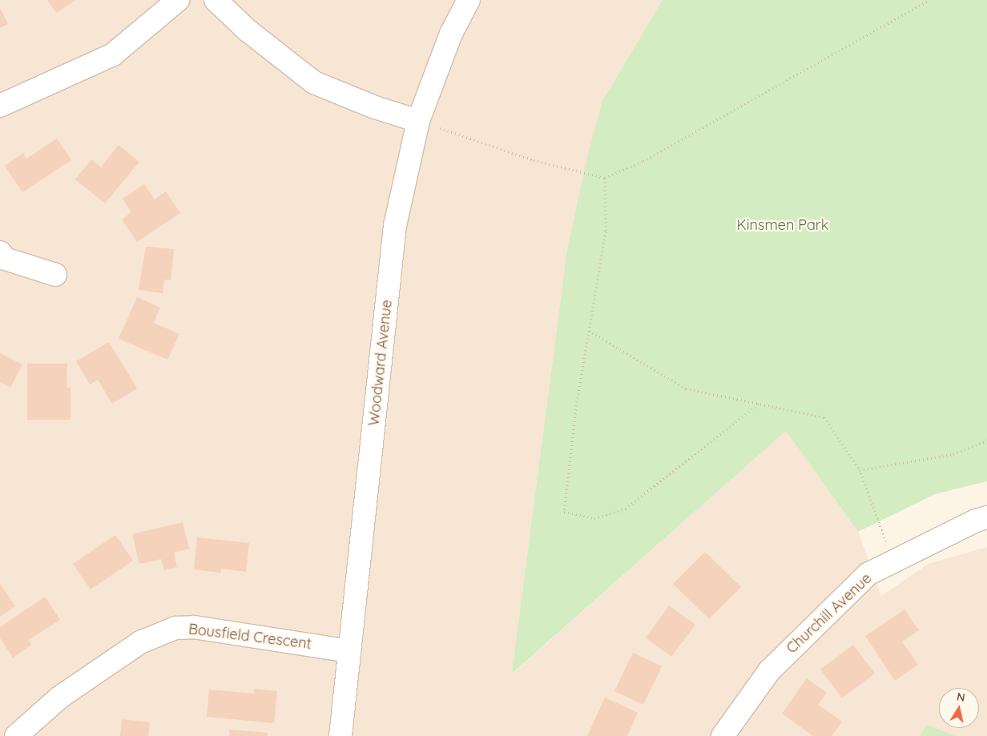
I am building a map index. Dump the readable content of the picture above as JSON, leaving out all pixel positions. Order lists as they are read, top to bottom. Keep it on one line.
{"streets":{"street":["Woodward Avenue","Churchill Avenue","Bousfield Crescent"]},"crossings":[["Woodward Avenue","Bousfield Crescent"]],"parks":["Kinsmen Park"],"north":"top"}
